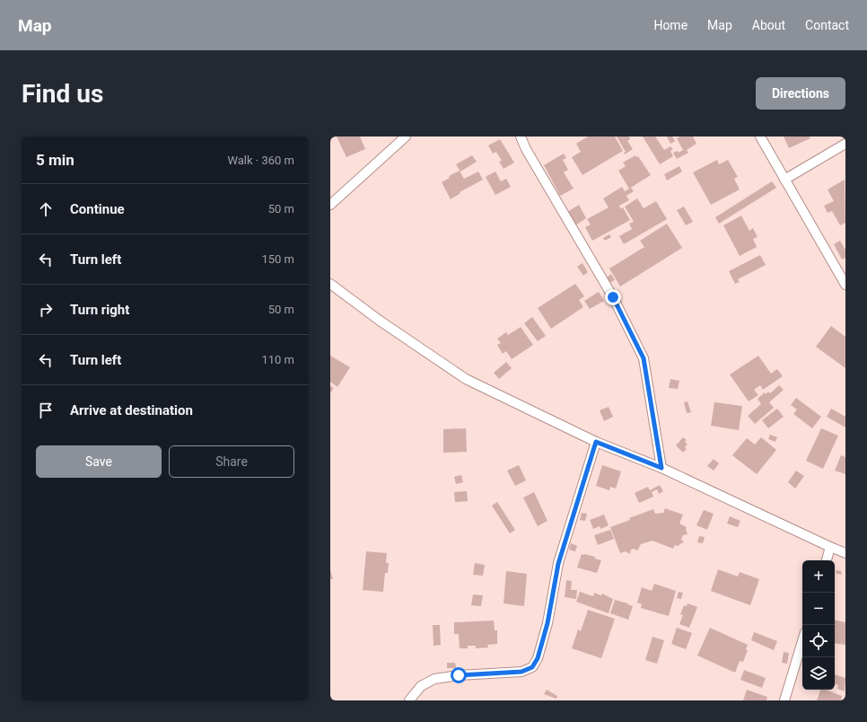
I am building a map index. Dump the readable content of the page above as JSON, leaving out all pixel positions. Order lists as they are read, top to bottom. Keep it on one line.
{"page":{"header":"Map","nav":["Home","Map","About","Contact"],"buttons":["Directions",["Save","Share"]],"title":"Find us","heading":["5 min","Walk · 360 m"],"list":[["Continue","50 m"],["Turn left","150 m"],["Turn right","50 m"],["Turn left","110 m"],"Arrive at destination"],"map_buttons":["+","−"]}}
